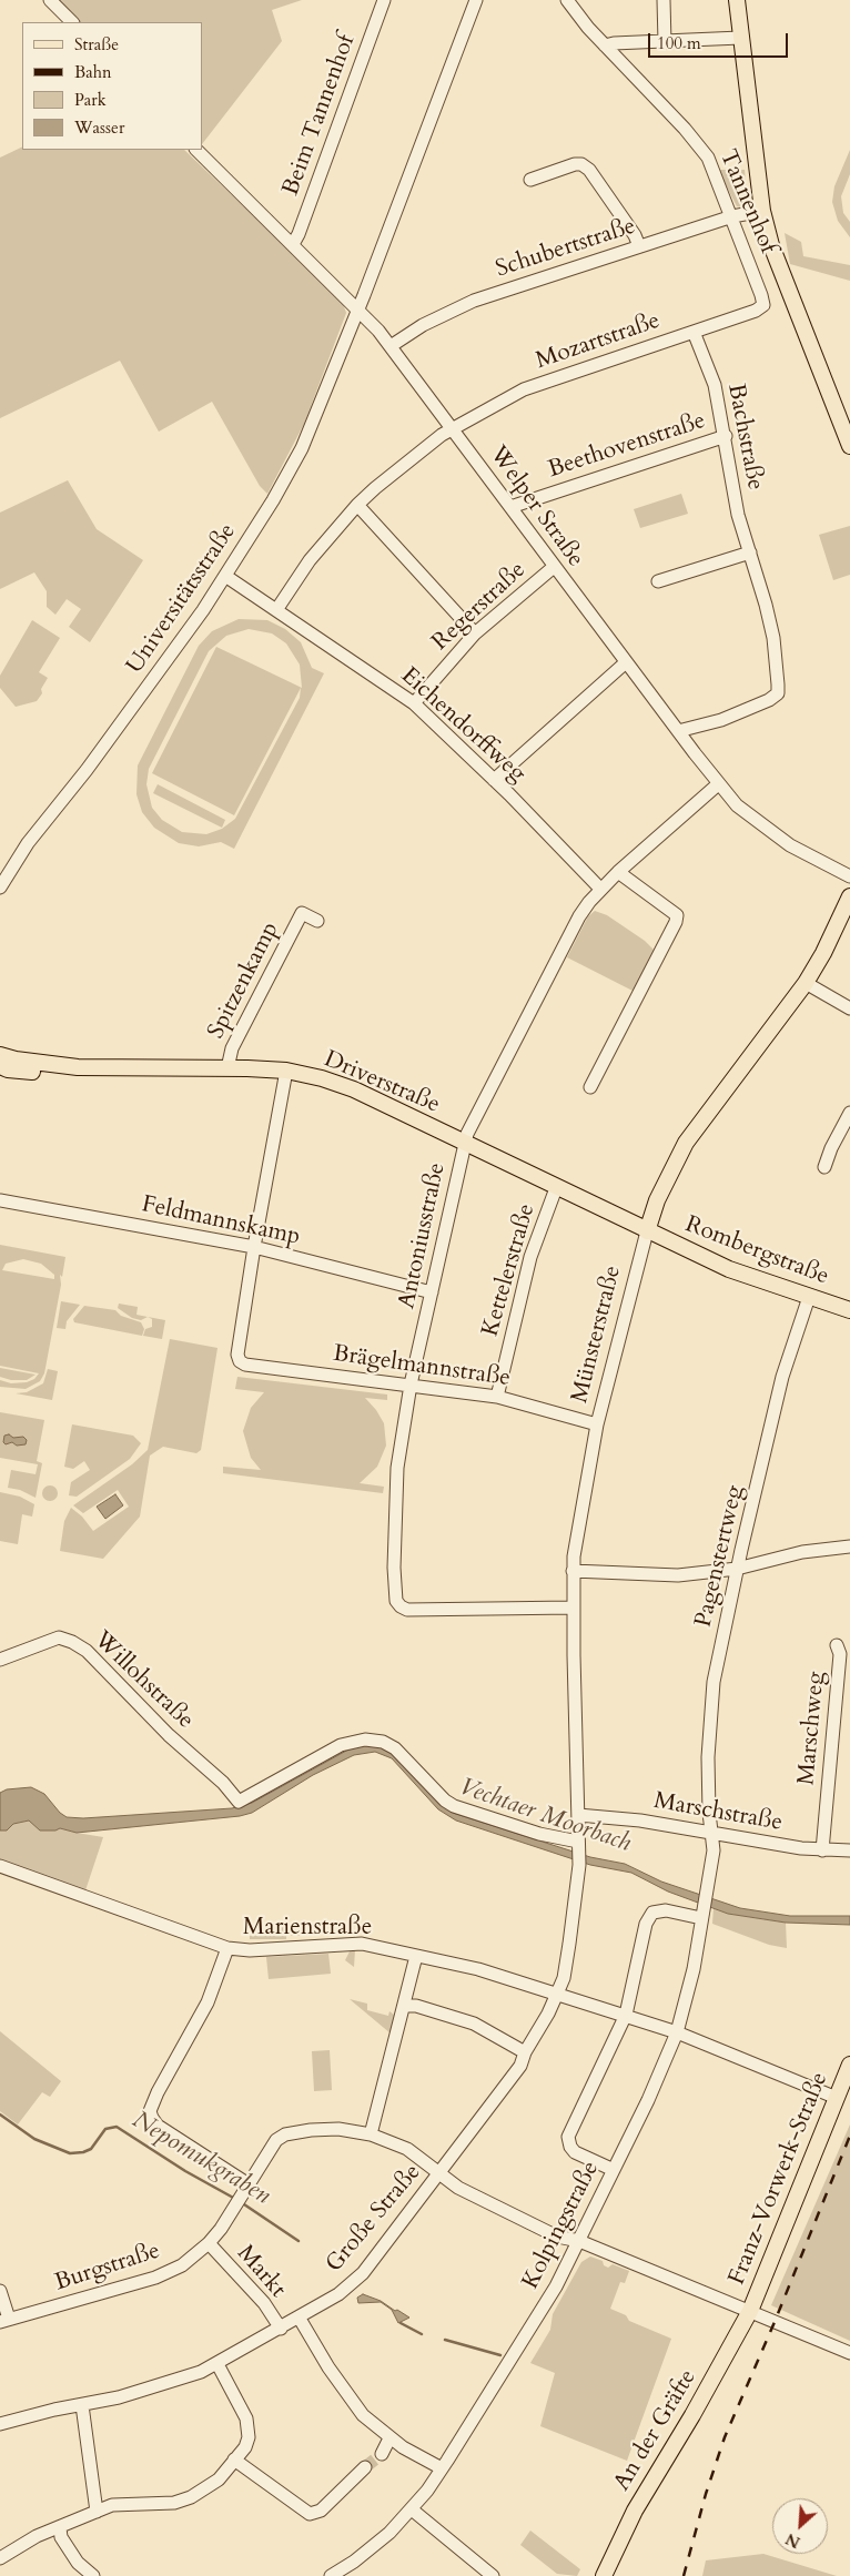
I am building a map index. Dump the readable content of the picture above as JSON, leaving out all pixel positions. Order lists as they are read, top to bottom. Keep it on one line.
{"streets":{"main road":["Driverstraße","Rombergstraße","Münsterstraße","Franz-Vorwerk-Straße","An der Gräfte"],"street":["Beim Tannenhof","Tannenhof","Schubertstraße","Mozartstraße","Bachstraße","Beethovenstraße","Welper Straße","Universitätsstraße","Regerstraße","Eichendorffweg","Spitzenkamp","Feldmannskamp","Antoniusstraße","Kettelerstraße","Brägelmannstraße","Pagenstertweg","Willohstraße","Marschweg","Marschstraße","Marienstraße","Große Straße","Kolpingstraße","Burgstraße","Markt"]},"crossings":[["Beim Tannenhof","Welper Straße"],["Tannenhof","Schubertstraße"],["Tannenhof","Mozartstraße"],["Schubertstraße","Welper Straße"],["Mozartstraße","Bachstraße"],["Mozartstraße","Welper Straße"],["Mozartstraße","Eichendorffweg"],["Bachstraße","Beethovenstraße"],["Bachstraße","Welper Straße"],["Beethovenstraße","Welper Straße"],["Welper Straße","Universitätsstraße"],["Welper Straße","Regerstraße"],["Welper Straße","Antoniusstraße"],["Universitätsstraße","Eichendorffweg"],["Regerstraße","Eichendorffweg"],["Eichendorffweg","Antoniusstraße"],["Spitzenkamp","Driverstraße"],["Driverstraße","Antoniusstraße"],["Driverstraße","Rombergstraße"],["Driverstraße","Kettelerstraße"],["Driverstraße","Münsterstraße"],["Feldmannskamp","Antoniusstraße"],["Feldmannskamp","Brägelmannstraße"],["Antoniusstraße","Münsterstraße"],["Antoniusstraße","Brägelmannstraße"],["Rombergstraße","Münsterstraße"],["Rombergstraße","Pagenstertweg"],["Kettelerstraße","Brägelmannstraße"],["Münsterstraße","Brägelmannstraße"],["Münsterstraße","Willohstraße"],["Münsterstraße","Marschstraße"],["Münsterstraße","Große Straße"],["Pagenstertweg","Marschstraße"],["Pagenstertweg","Kolpingstraße"],["Willohstraße","Große Straße"],["Marschweg","Marschstraße"],["Marschstraße","Kolpingstraße"],["Marienstraße","Franz-Vorwerk-Straße"],["Marienstraße","Große Straße"],["Marienstraße","Kolpingstraße"],["Franz-Vorwerk-Straße","Burgstraße"],["Franz-Vorwerk-Straße","An der Gräfte"],["Große Straße","Burgstraße"],["Große Straße","Markt"],["Kolpingstraße","Burgstraße"],["Burgstraße","Markt"],["Burgstraße","An der Gräfte"]],"water":["Vechtaer Moorbach","Nepomukgraben"],"legend":["Straße","Bahn","Park","Wasser"],"scale_bar":"100 m","north":"bottom left"}
